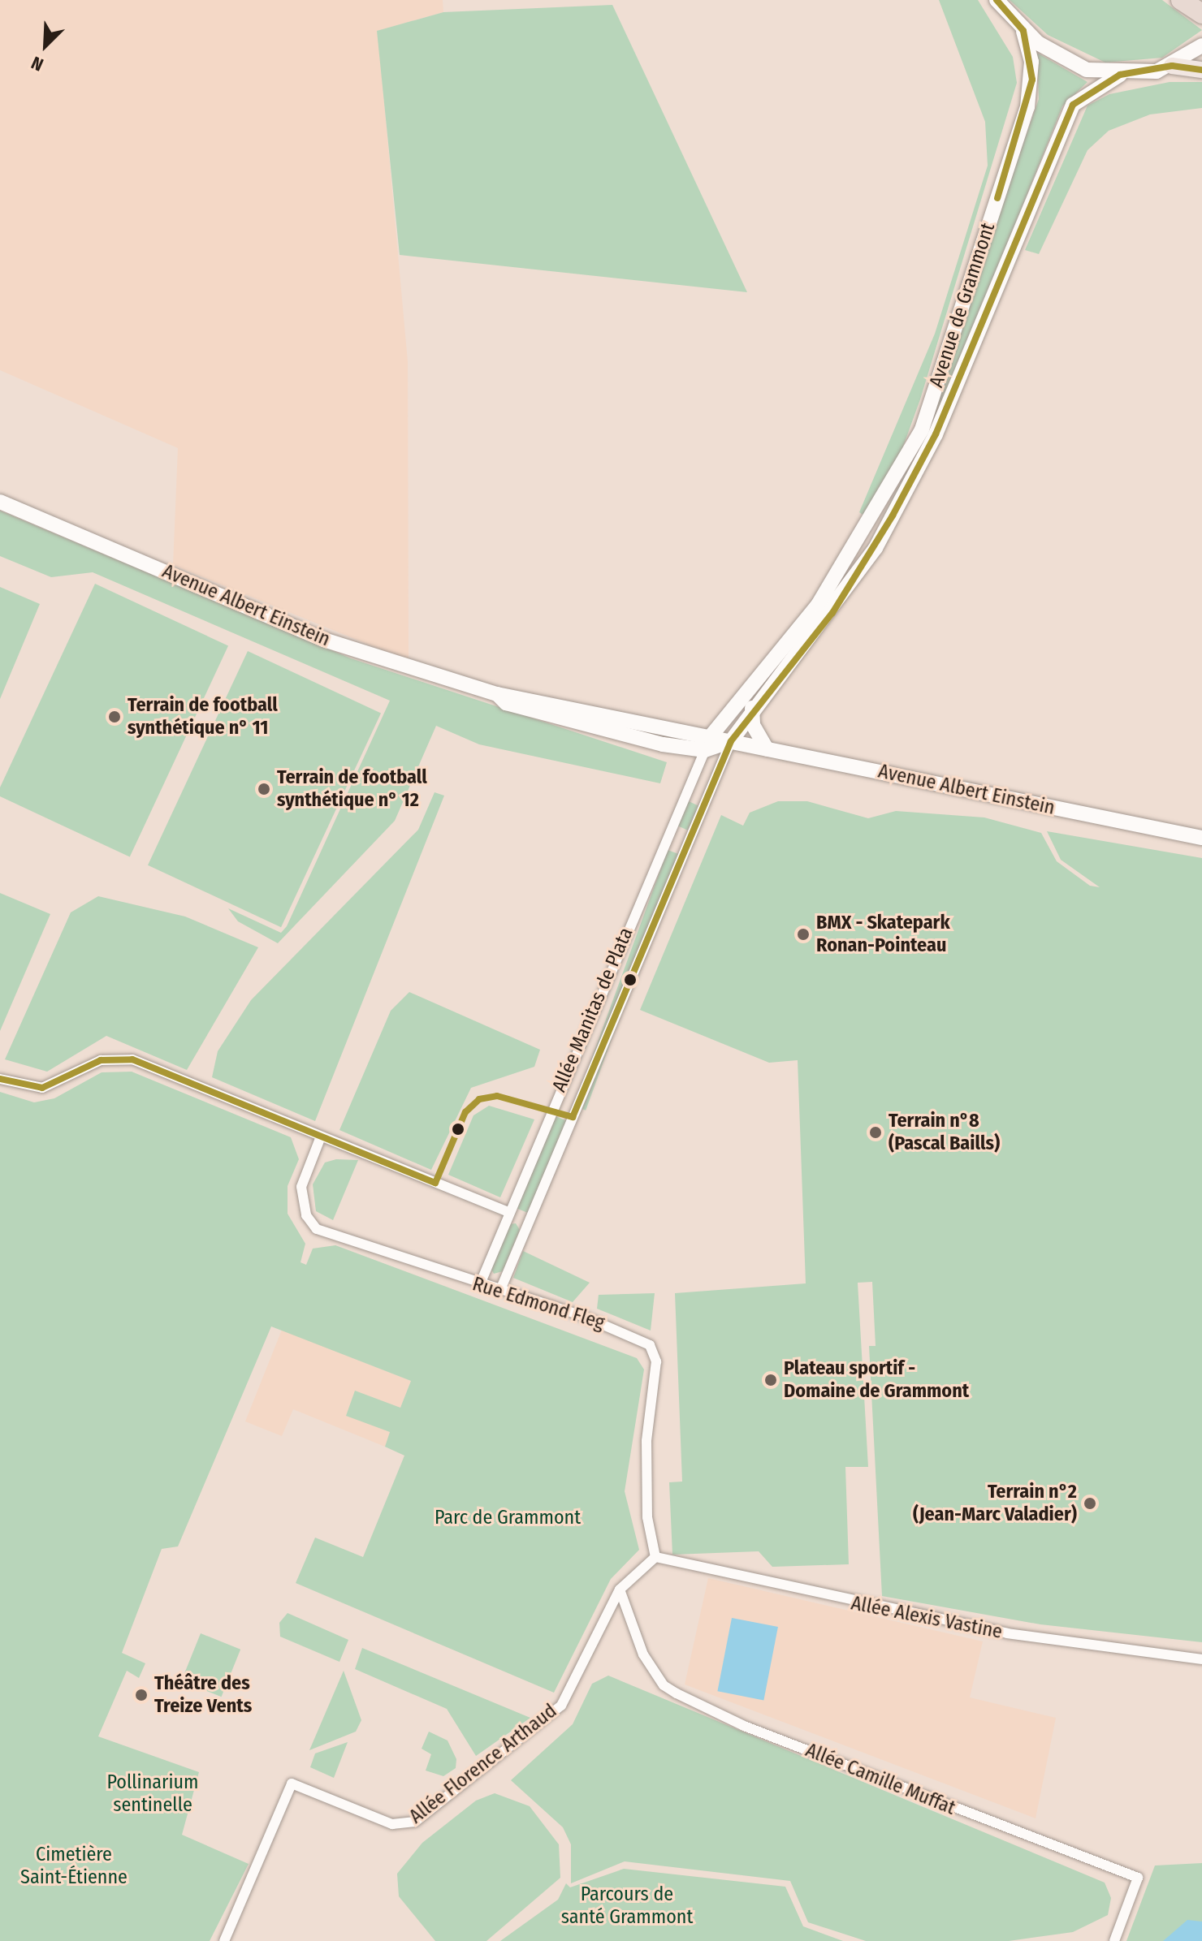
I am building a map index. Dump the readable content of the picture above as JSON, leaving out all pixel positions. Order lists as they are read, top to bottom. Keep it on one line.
{"streets":{"main road":["Avenue de Grammont","Avenue Albert Einstein"],"street":["Allée Manitas de Plata","Rue Edmond Fleg","Allée Alexis Vastine","Allée Florence Arthaud","Allée Camille Muffat"]},"crossings":[["Avenue de Grammont","Avenue Albert Einstein"],["Avenue de Grammont","Allée Manitas de Plata"],["Avenue Albert Einstein","Allée Manitas de Plata"],["Allée Manitas de Plata","Rue Edmond Fleg"],["Rue Edmond Fleg","Allée Alexis Vastine"],["Rue Edmond Fleg","Allée Florence Arthaud"],["Allée Alexis Vastine","Allée Florence Arthaud"],["Allée Florence Arthaud","Allée Camille Muffat"]],"parks":["Parc de Grammont","Pollinarium sentinelle","Cimetière Saint-Étienne","Parcours de santé Grammont"],"places":["Terrain de football synthétique n° 11","Terrain de football synthétique n° 12","BMX - Skatepark Ronan-Pointeau","Terrain n°8 (Pascal Baills)","Plateau sportif - Domaine de Grammont","Terrain n°2 (Jean-Marc Valadier)","Théâtre des Treize Vents"],"north":"bottom left"}
